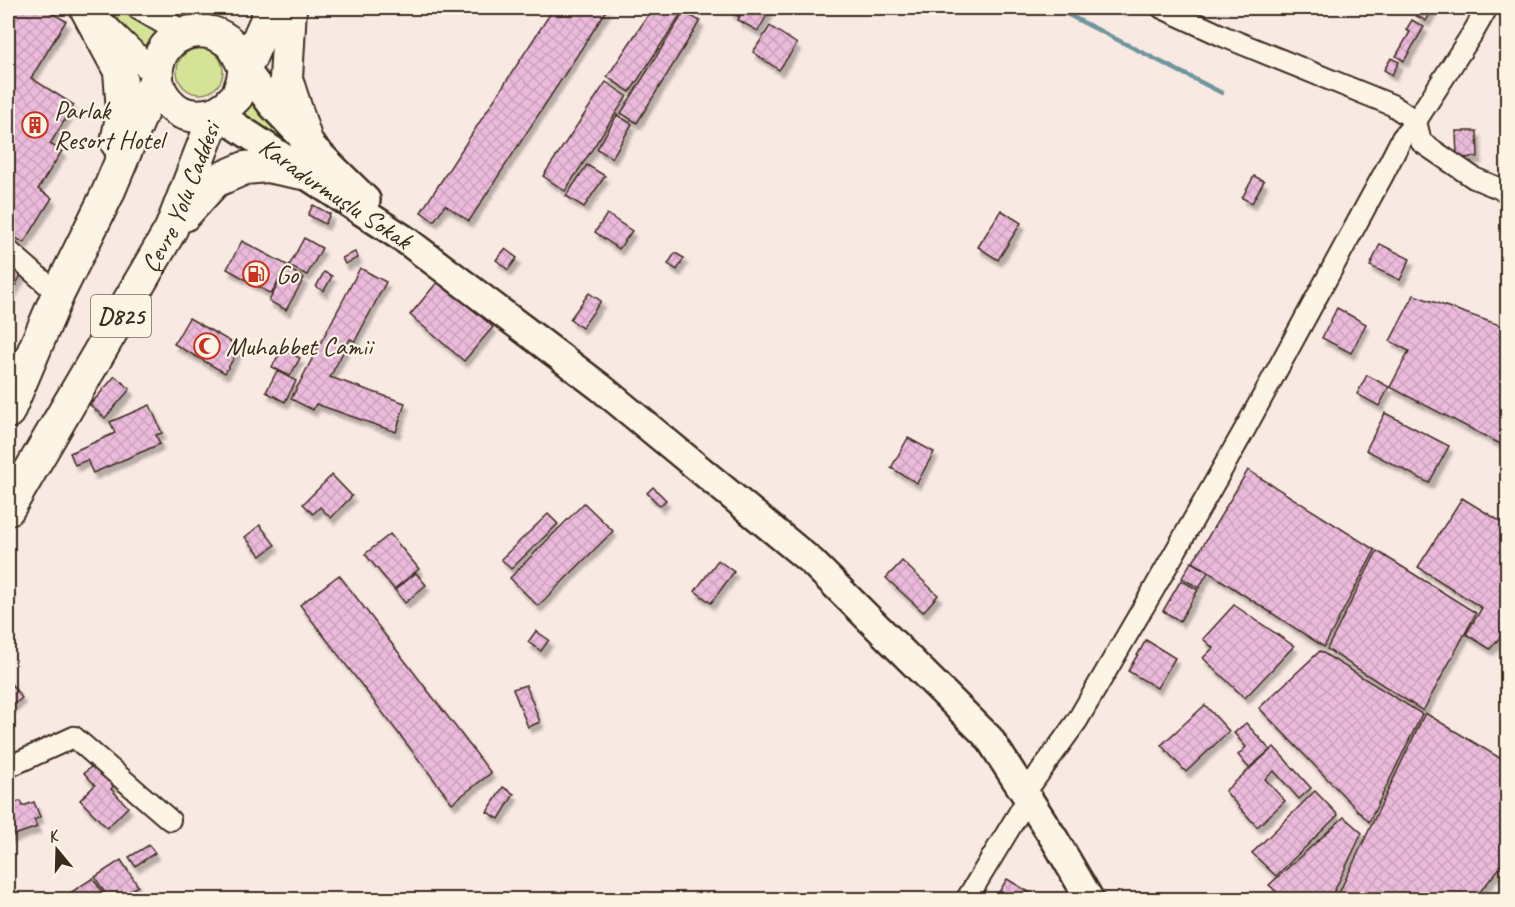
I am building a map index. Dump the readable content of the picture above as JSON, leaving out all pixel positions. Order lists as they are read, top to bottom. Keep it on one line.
{"streets":{"highway":["Çevre Yolu Caddesi","D825"],"main road":["Karadurmuşlu Sokak"]},"crossings":[["Karadurmuşlu Sokak","Çevre Yolu Caddesi"],["Karadurmuşlu Sokak","D825"],["Çevre Yolu Caddesi","D825"]],"places":{"building":["Parlak Resort Hotel"],"fuel station":["Go"],"mosque":["Muhabbet Camii"]},"north":"top"}
